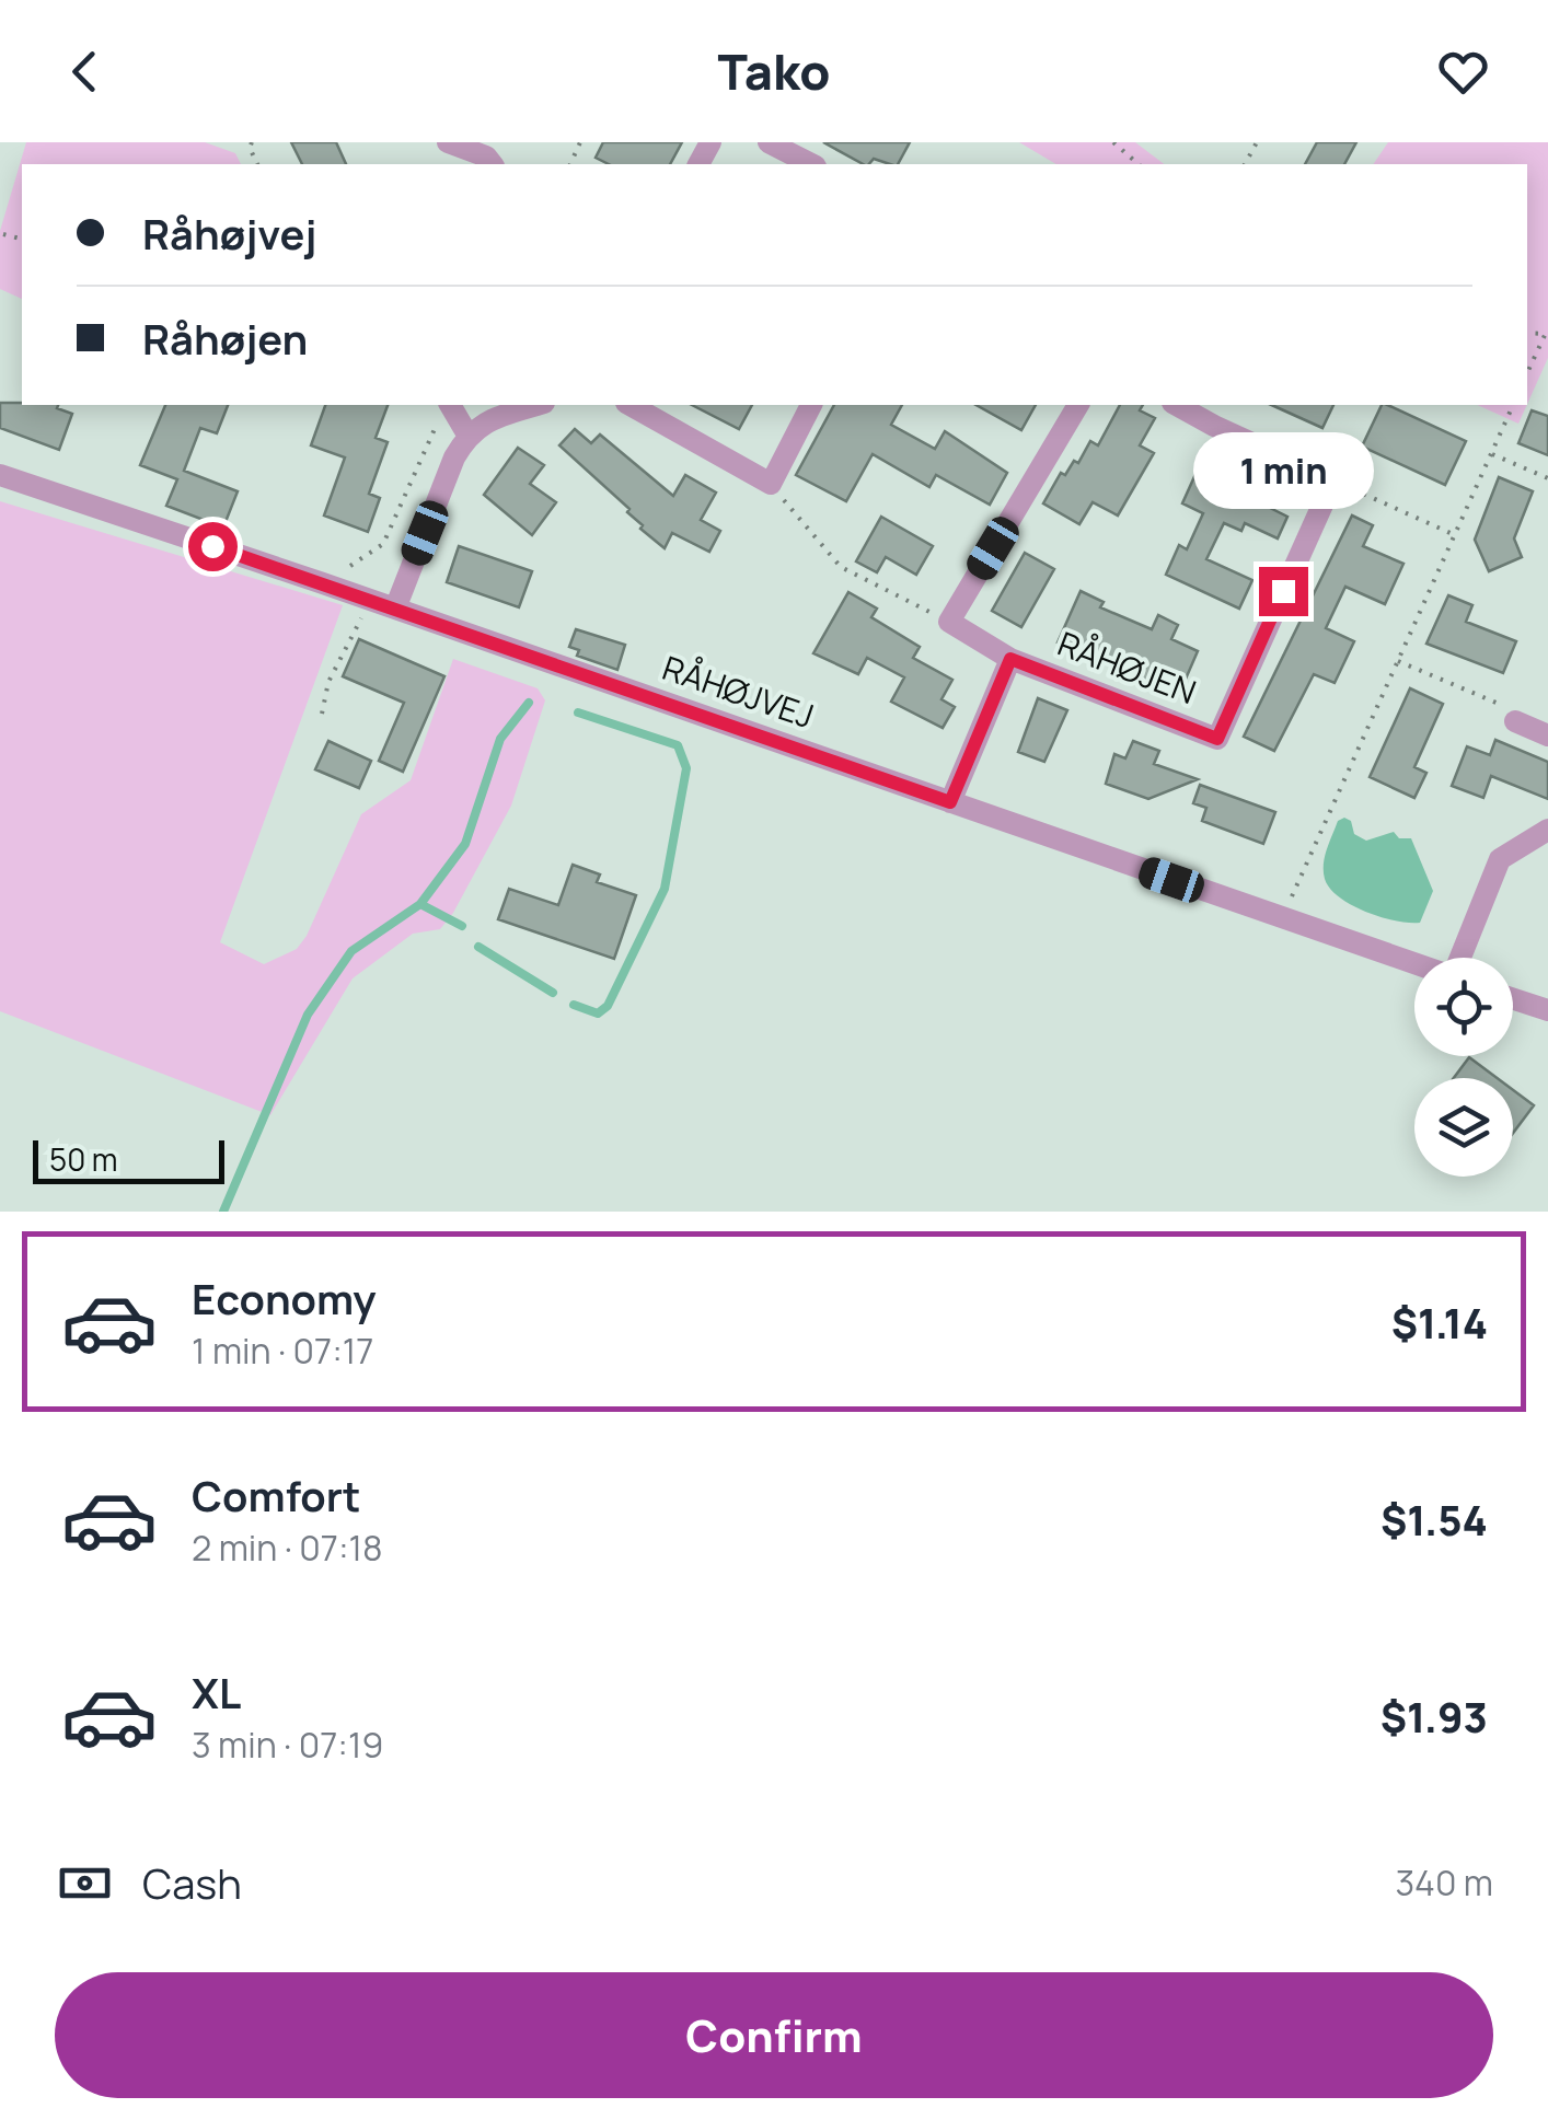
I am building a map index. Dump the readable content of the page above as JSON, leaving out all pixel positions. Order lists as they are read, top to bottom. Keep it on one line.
{"streets":{"street":["RÅHØJEN","RÅHØJVEJ"]},"crossings":[["RÅHØJEN","RÅHØJVEJ"]],"scale_bar":"50 m","page":{"header":"Tako","banner":["Råhøjvej","Råhøjen"],"bubble":"1 min","scale":"50 m","list":[{"name":"Economy","note":"1 min · 07:17","value":"$1.14"},{"name":"Comfort","note":"2 min · 07:18","value":"$1.54"},{"name":"XL","note":"3 min · 07:19","value":"$1.93"}],"pay":["Cash","340 m"],"buttons":"Confirm"}}
